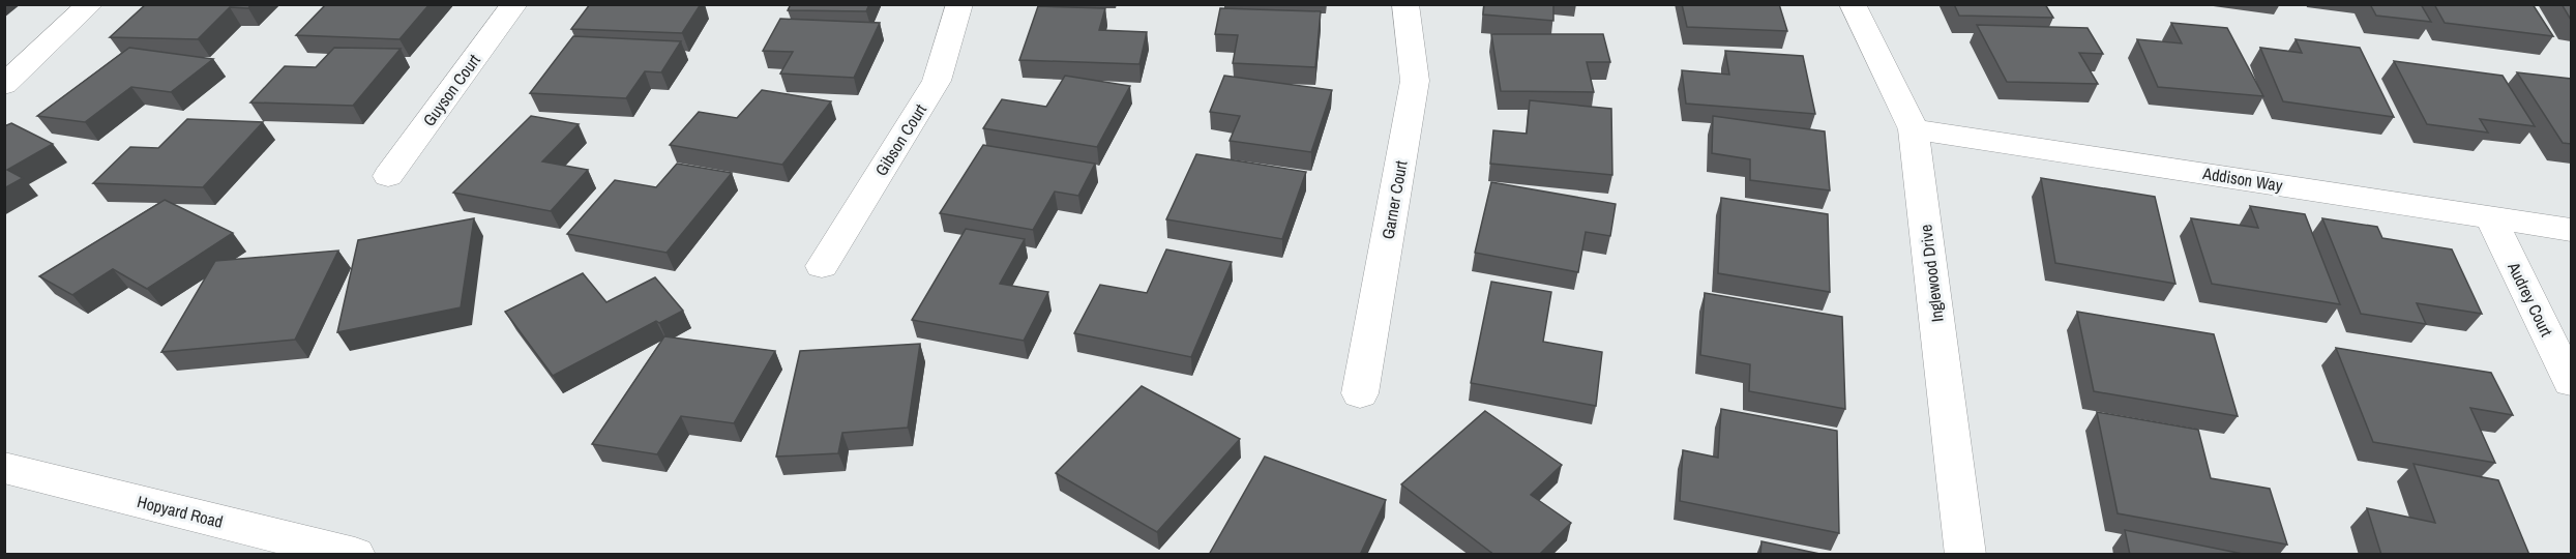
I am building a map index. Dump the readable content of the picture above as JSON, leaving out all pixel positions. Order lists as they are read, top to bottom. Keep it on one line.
{"streets":{"street":["Guyson Court","Gibson Court","Addison Way","Garner Court","Inglewood Drive","Audrey Court","Hopyard Road"]},"crossings":[["Addison Way","Inglewood Drive"],["Addison Way","Audrey Court"]]}
